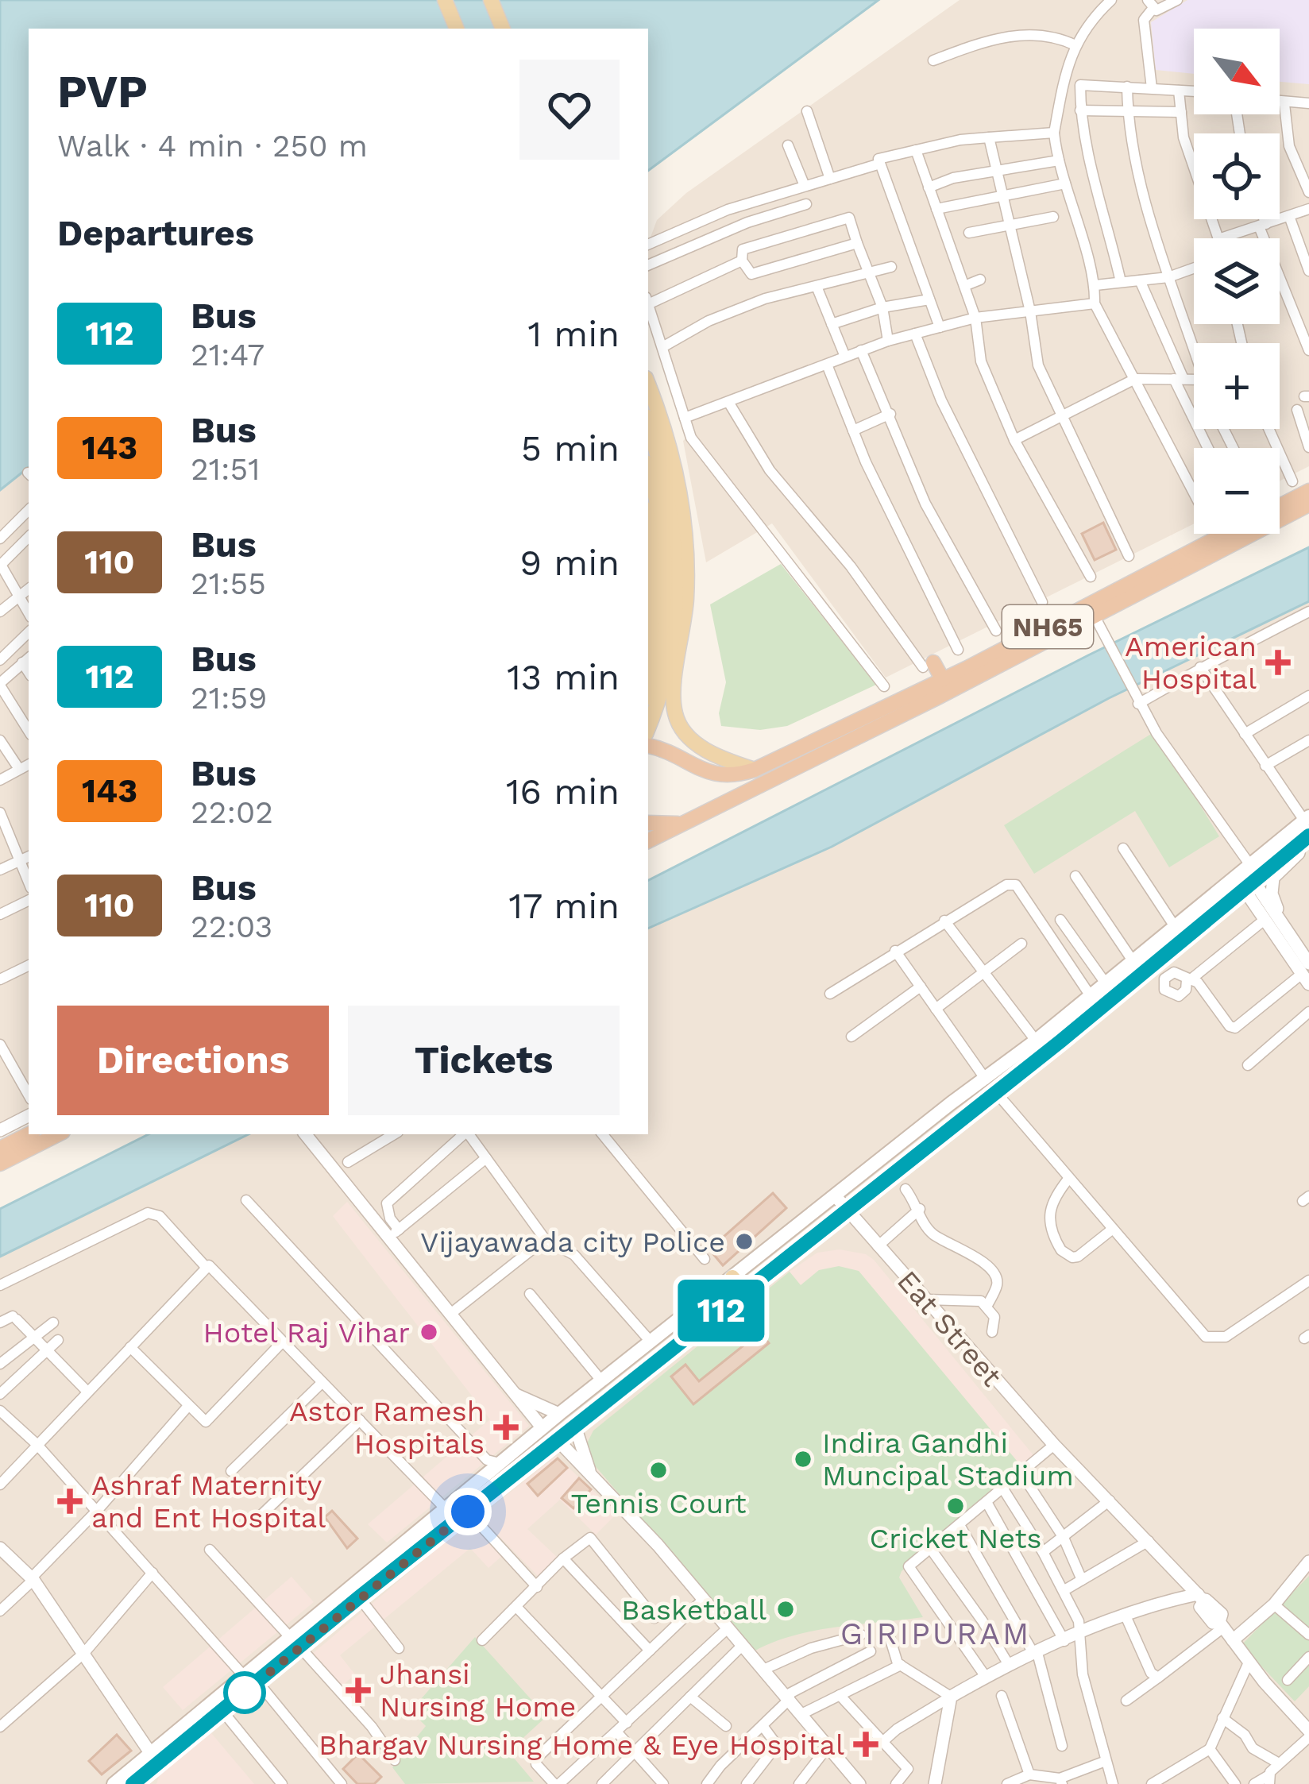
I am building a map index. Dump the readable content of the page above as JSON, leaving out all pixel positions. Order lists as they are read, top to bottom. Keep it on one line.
{"streets":{"highway":["NH65"],"street":["Eat Street"]},"districts":["GIRIPURAM"],"places":{"health":["American Hospital","Astor Ramesh Hospitals","Ashraf Maternity and Ent Hospital","Jhansi Nursing Home","Bhargav Nursing Home & Eye Hospital"],"other":["Vijayawada city Police","Hotel Raj Vihar","Indira Gandhi Muncipal Stadium","Tennis Court","Cricket Nets","Basketball"]},"lines":["bus line 112"],"north":"bottom right","page":{"on_map":"112","map_buttons":["+","−"],"heading":[["PVP","Walk · 4 min · 250 m"],"Departures"],"list":[{"mark":"112","name":"Bus","note":"21:47","value":"1 min"},{"mark":"143","name":"Bus","note":"21:51","value":"5 min"},{"mark":"110","name":"Bus","note":"21:55","value":"9 min"},{"mark":"112","name":"Bus","note":"21:59","value":"13 min"},{"mark":"143","name":"Bus","note":"22:02","value":"16 min"},{"mark":"110","name":"Bus","note":"22:03","value":"17 min"}],"buttons":["Directions","Tickets"]}}
